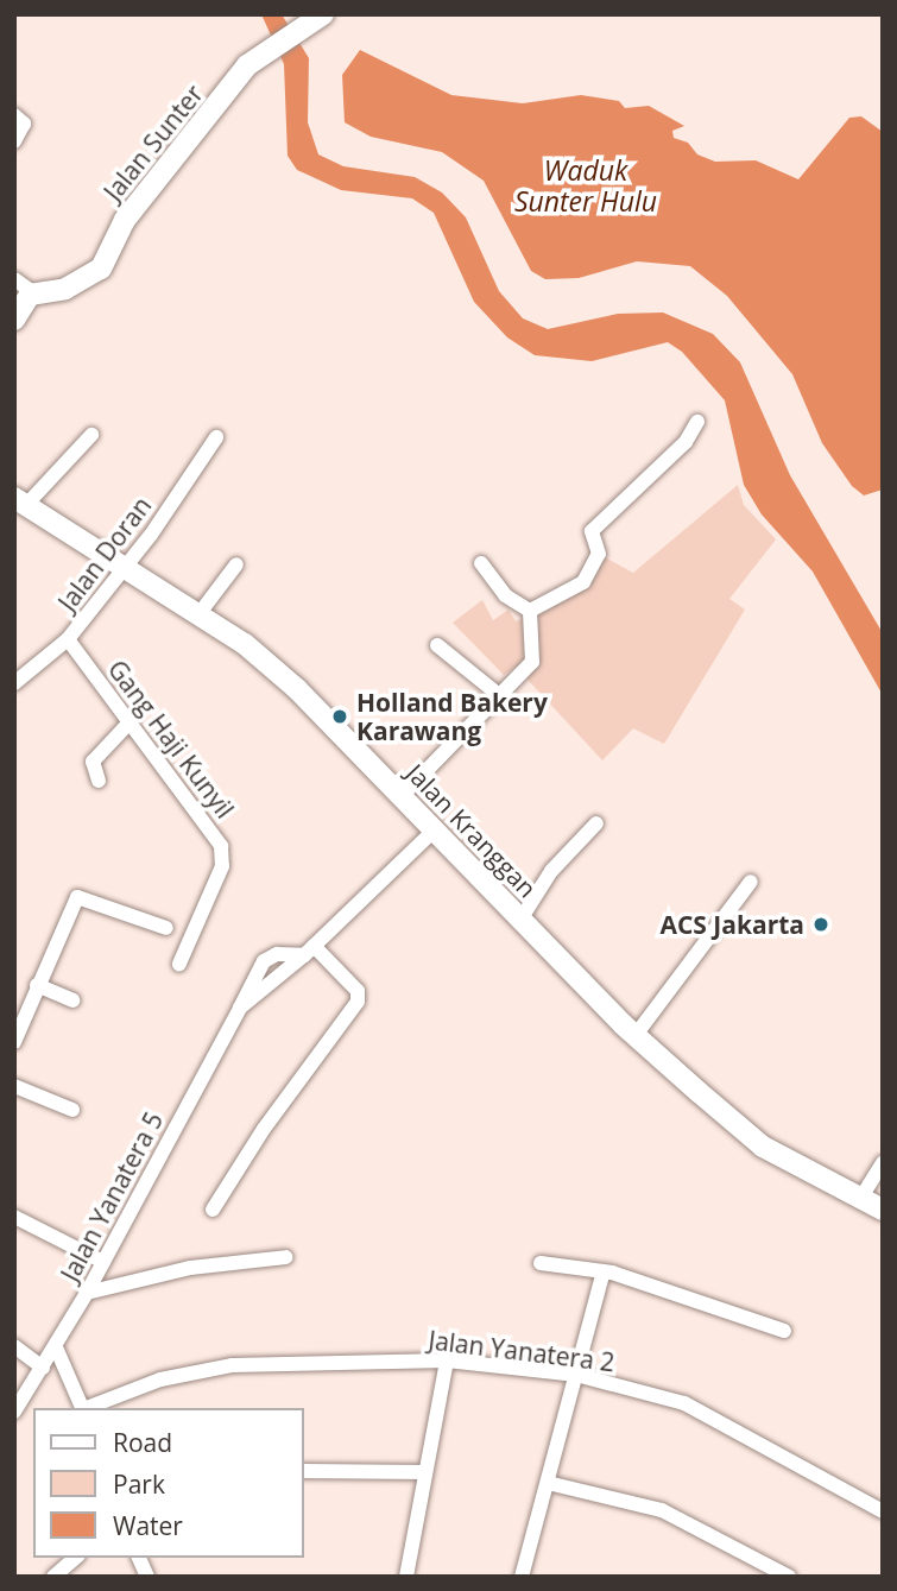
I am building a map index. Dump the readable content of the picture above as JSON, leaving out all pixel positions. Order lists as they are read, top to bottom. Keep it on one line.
{"streets":{"main road":["Jalan Sunter","Jalan Kranggan"],"street":["Jalan Doran","Gang Haji Kunyil","Jalan Yanatera 5","Jalan Yanatera 2"]},"crossings":[["Jalan Doran","Gang Haji Kunyil"],["Jalan Doran","Jalan Kranggan"]],"water":["Waduk Sunter Hulu"],"places":["Holland Bakery Karawang","ACS Jakarta"],"legend":["Road","Park","Water"]}
